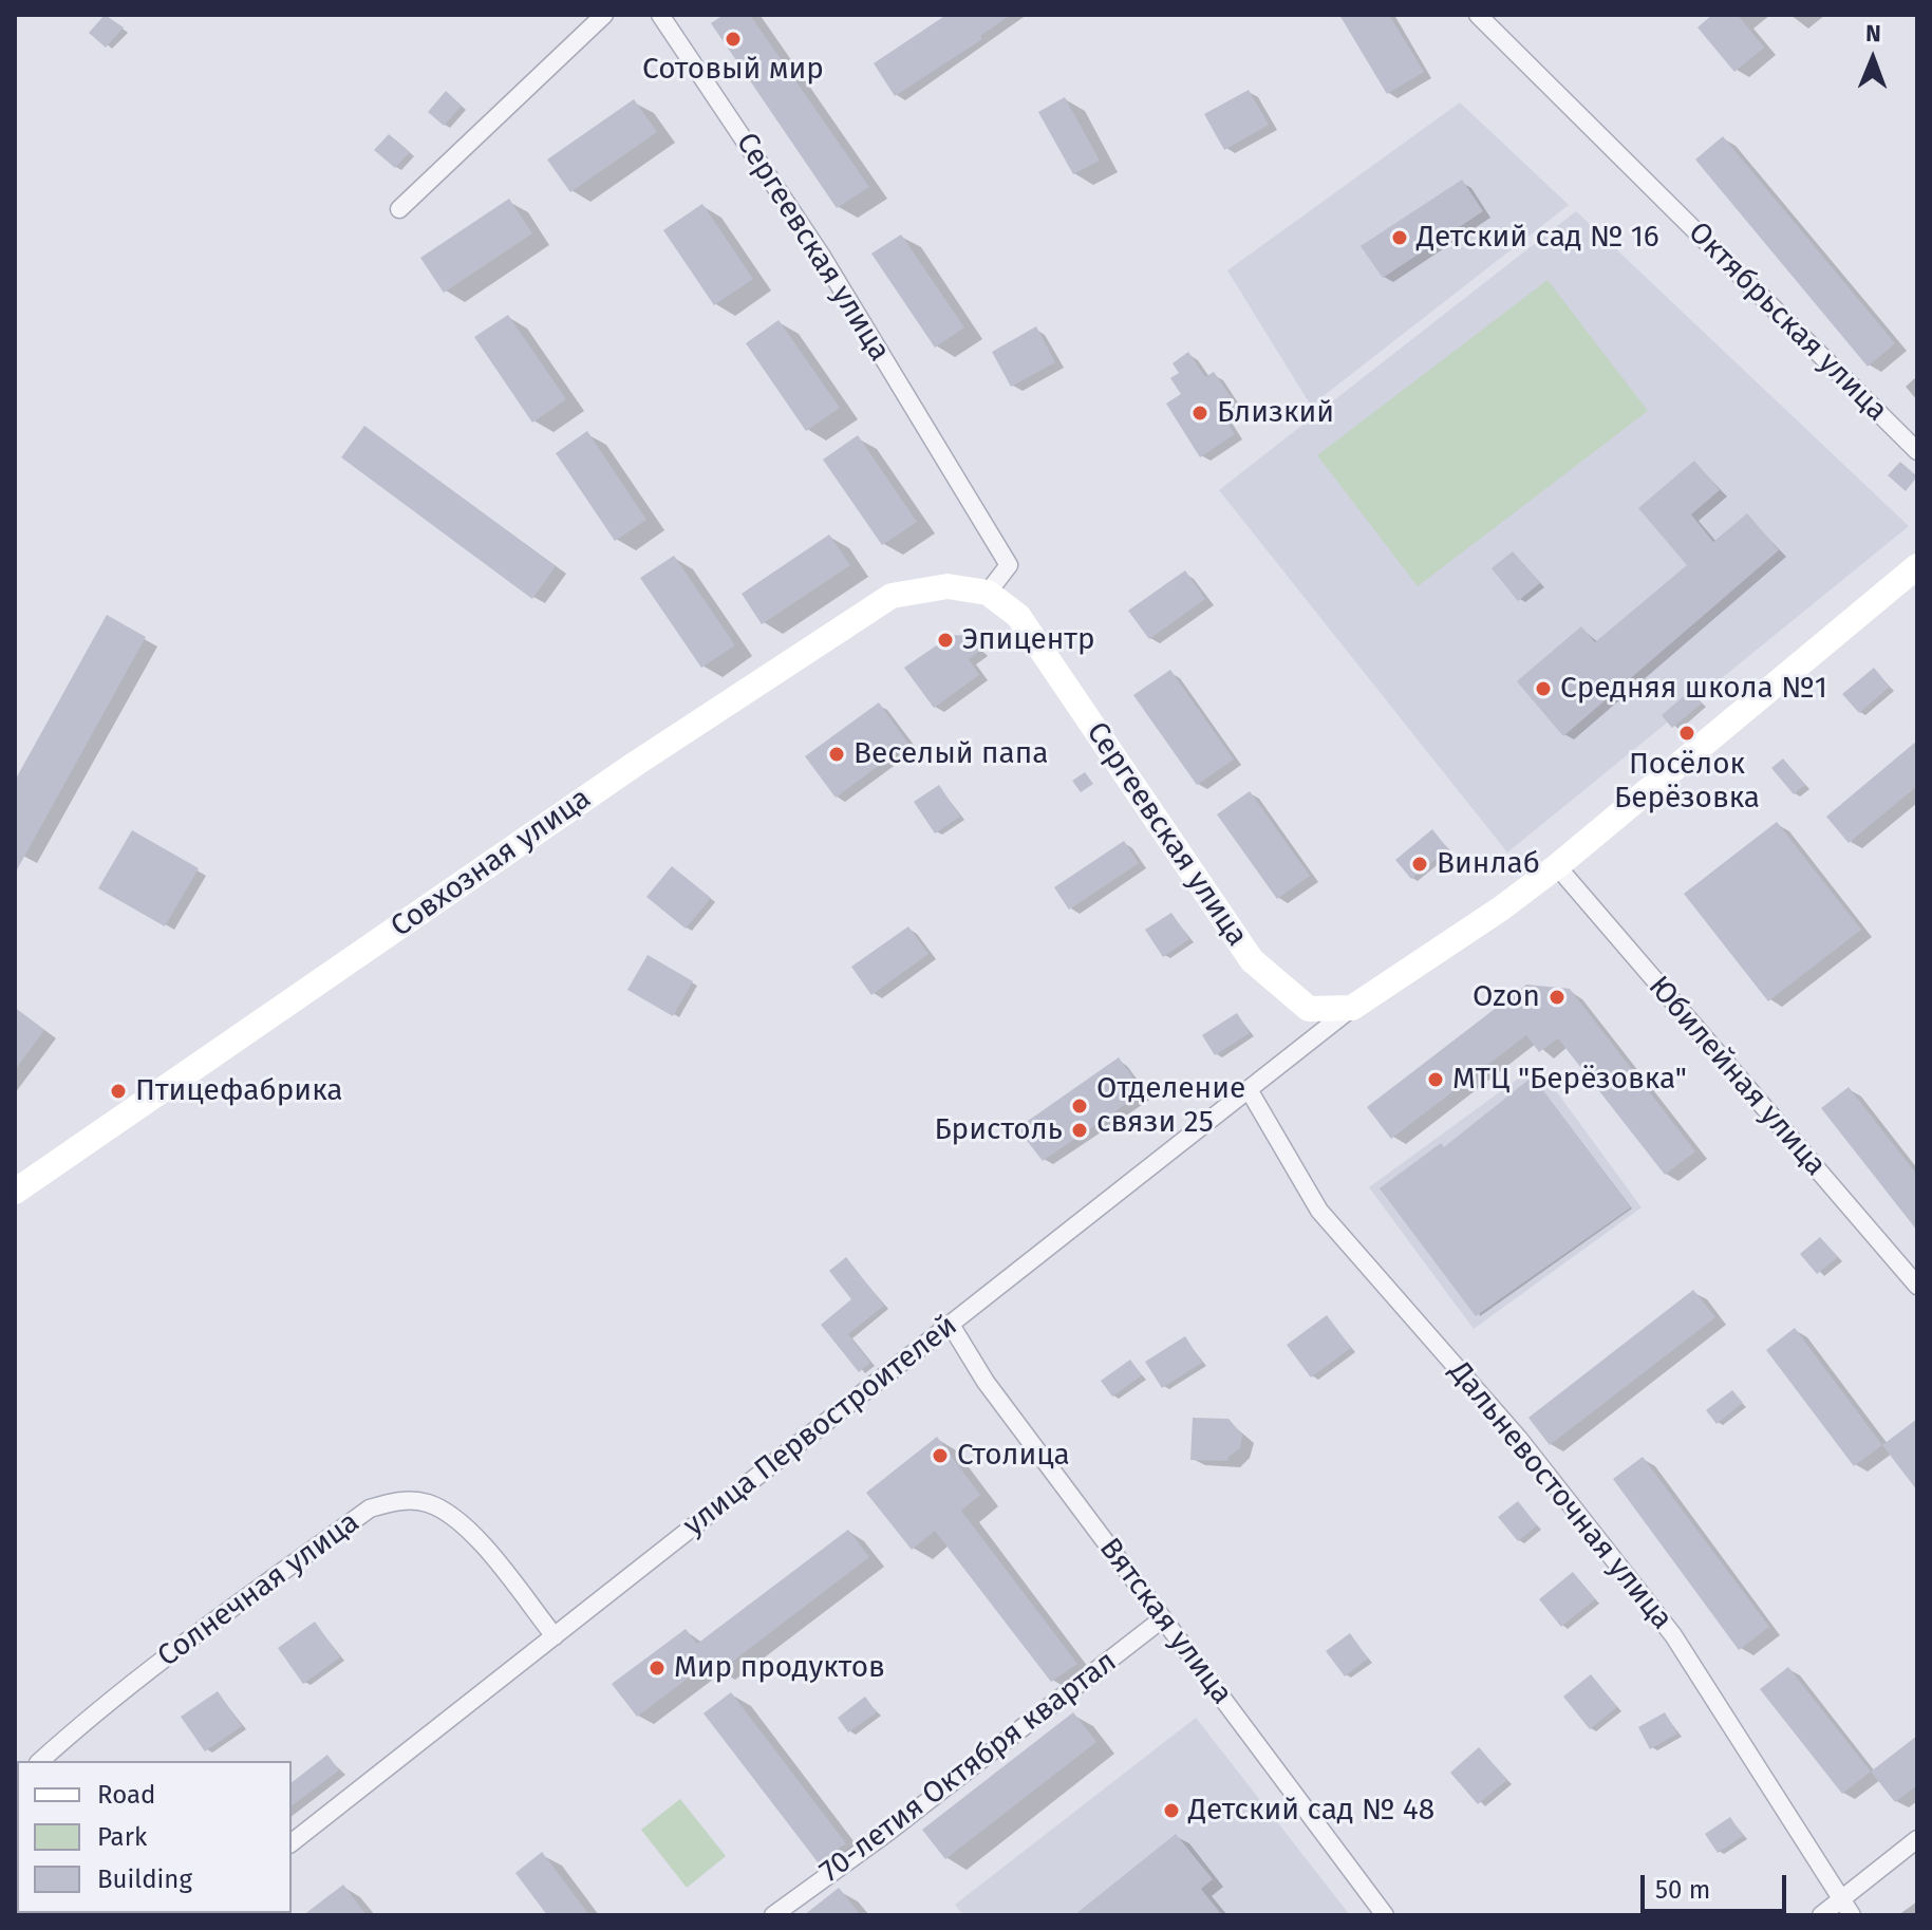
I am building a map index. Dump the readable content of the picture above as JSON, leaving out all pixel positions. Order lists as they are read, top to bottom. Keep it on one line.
{"streets":{"main road":["Сергеевская улица","Совхозная улица"],"street":["Октябрьская улица","Юбилейная улица","улица Первостроителей","Дальневосточная улица","Солнечная улица","Вятская улица","70-летия Октября квартал"]},"crossings":[["Сергеевская улица","Совхозная улица"],["Сергеевская улица","улица Первостроителей"],["улица Первостроителей","Дальневосточная улица"],["улица Первостроителей","Солнечная улица"],["улица Первостроителей","Вятская улица"],["Вятская улица","70-летия Октября квартал"]],"places":["Сотовый мир","Детский сад № 16","Близкий","Эпицентр","Средняя школа №1","Посёлок Берёзовка","Веселый папа","Винлаб","Ozon","МТЦ \"Берёзовка\"","Птицефабрика","Отделение связи 25","Бристоль","Столица","Мир продуктов","Детский сад № 48"],"legend":["Road","Park","Building"],"scale_bar":"50 m","north":"top"}
